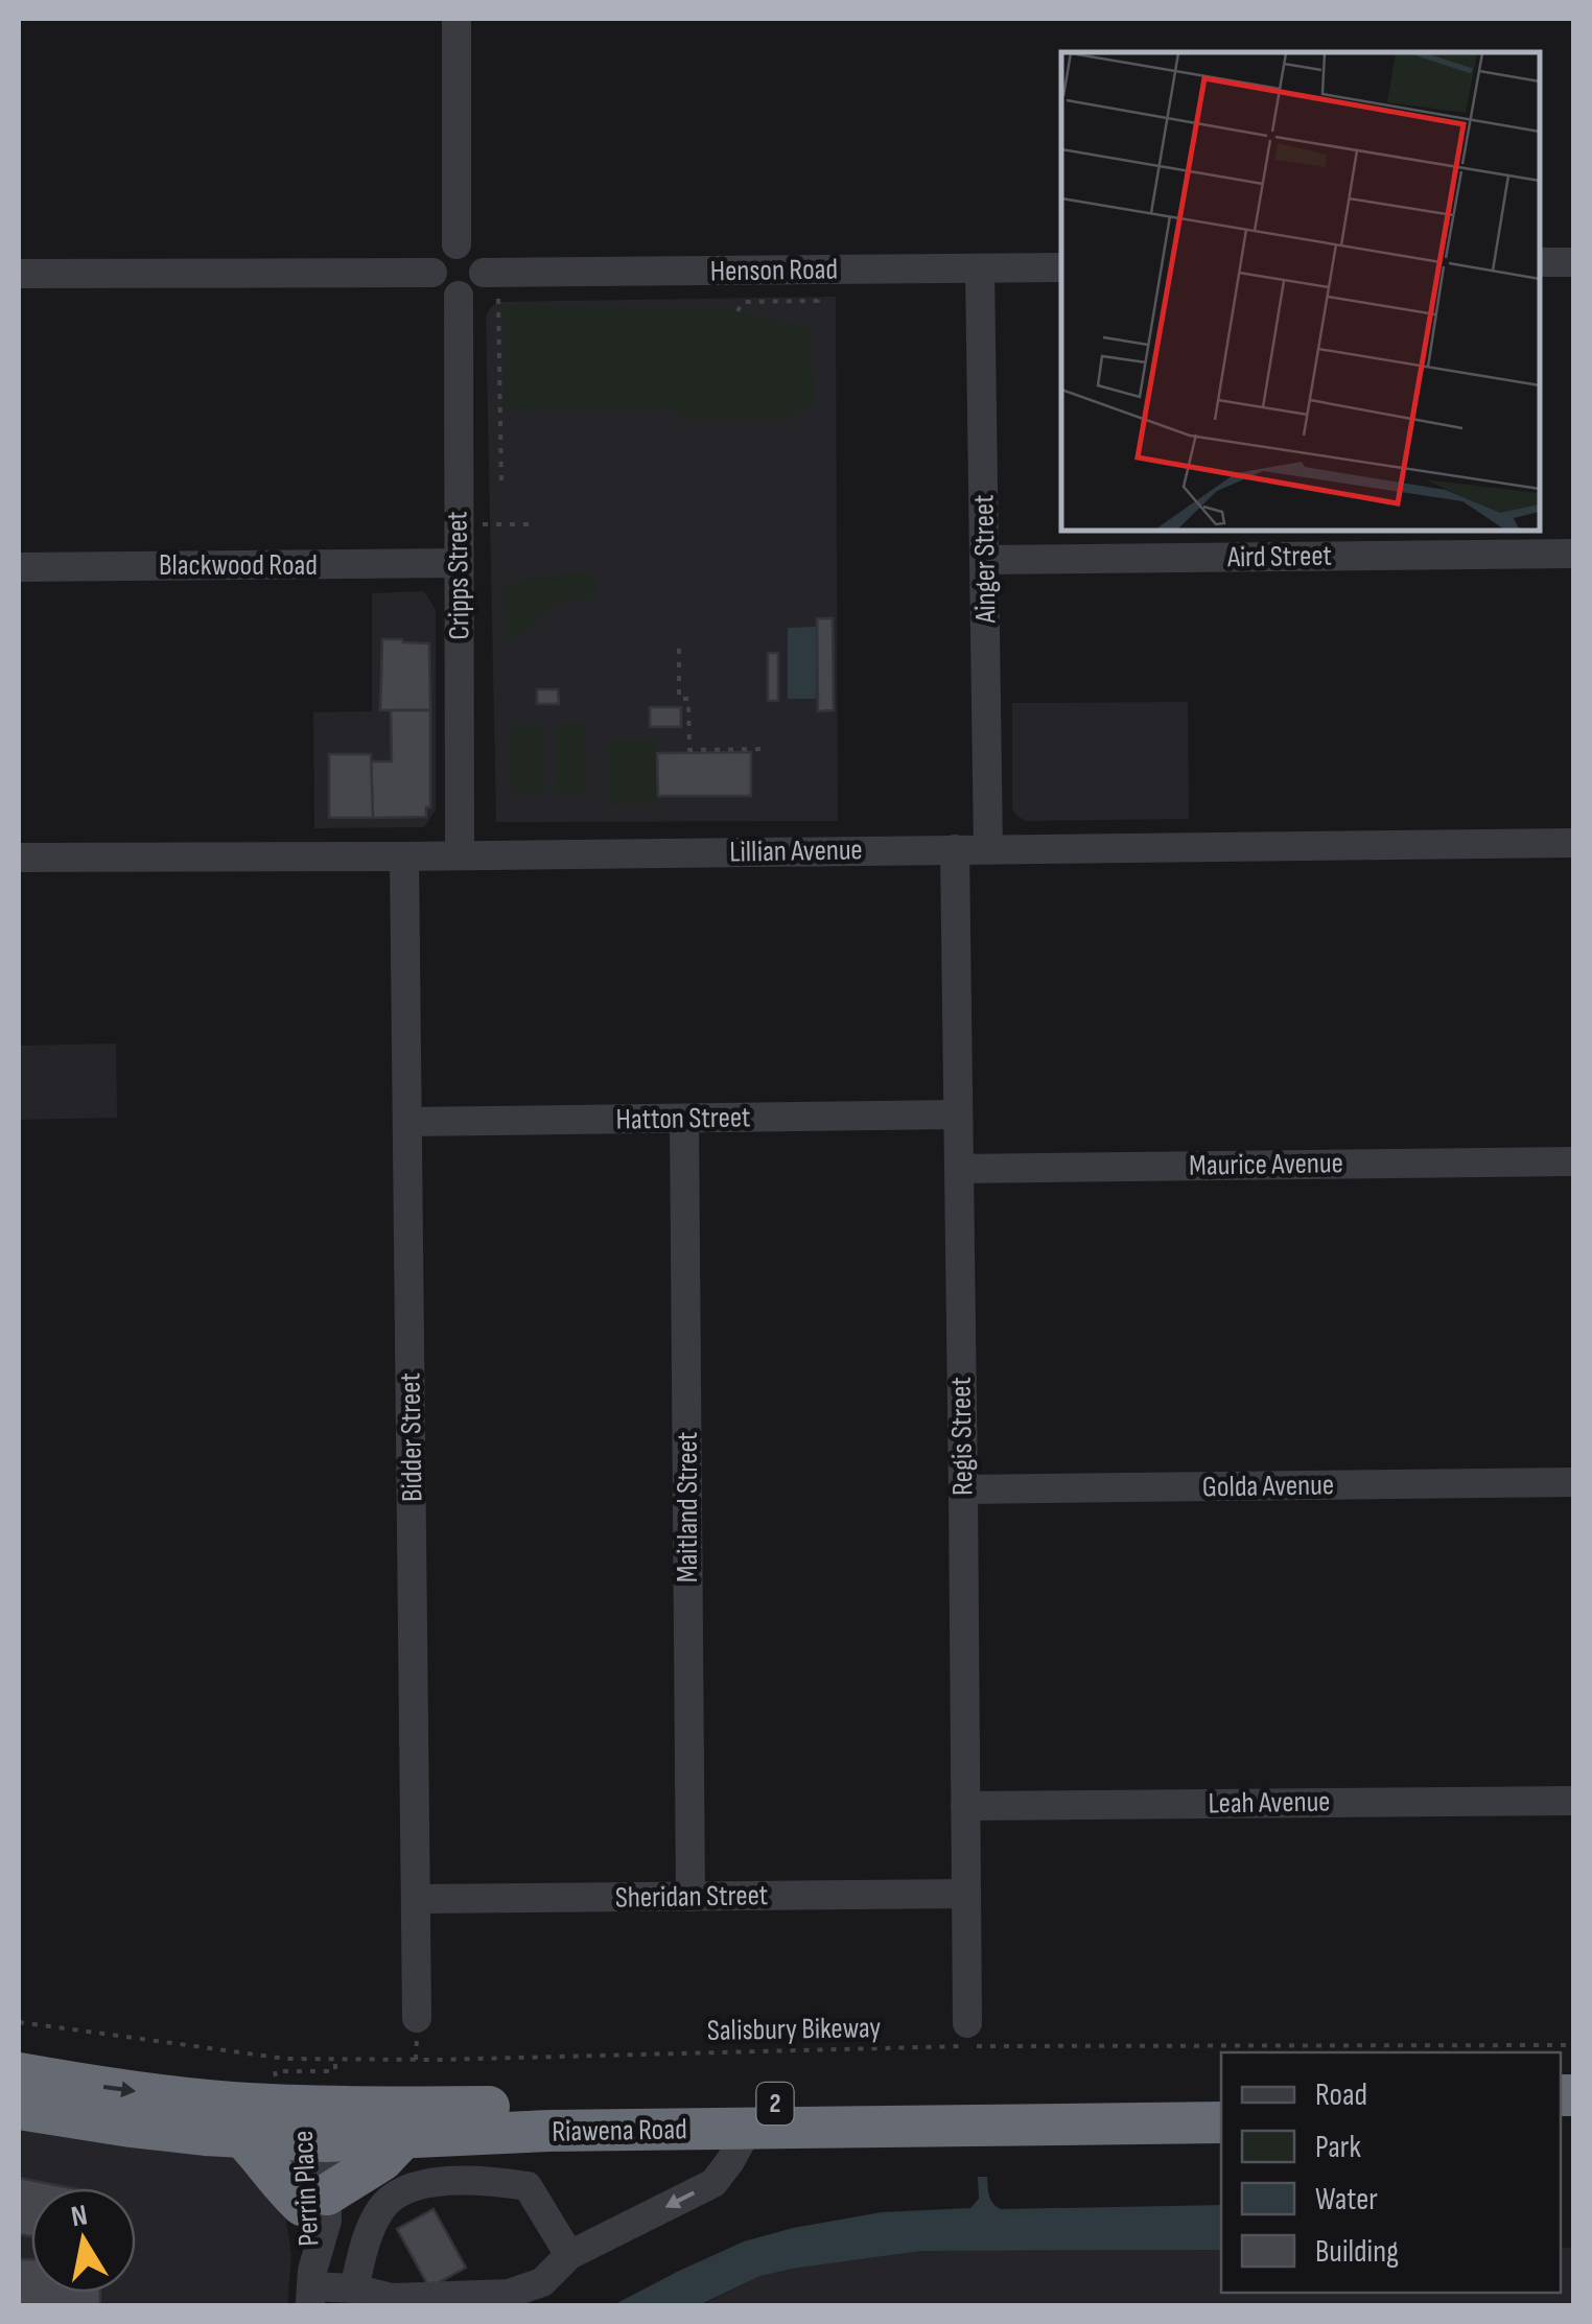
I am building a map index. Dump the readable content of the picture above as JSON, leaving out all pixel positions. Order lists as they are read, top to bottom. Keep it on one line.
{"streets":{"highway":["2","Riawena Road"],"street":["Henson Road","Aird Street","Ainger Street","Blackwood Road","Cripps Street","Lillian Avenue","Hatton Street","Maurice Avenue","Regis Street","Bidder Street","Golda Avenue","Maitland Street","Leah Avenue","Sheridan Street","Perrin Place"],"path":["Salisbury Bikeway"]},"crossings":[["Henson Road","Ainger Street"],["Aird Street","Ainger Street"],["Ainger Street","Lillian Avenue"],["Blackwood Road","Cripps Street"],["Cripps Street","Lillian Avenue"],["Lillian Avenue","Regis Street"],["Lillian Avenue","Bidder Street"],["Hatton Street","Regis Street"],["Hatton Street","Bidder Street"],["Hatton Street","Maitland Street"],["Maurice Avenue","Regis Street"],["Regis Street","Golda Avenue"],["Regis Street","Leah Avenue"],["Regis Street","Sheridan Street"],["Bidder Street","Sheridan Street"],["Maitland Street","Sheridan Street"],["Riawena Road","Perrin Place"]],"legend":["Road","Park","Water","Building"],"north":"top"}
